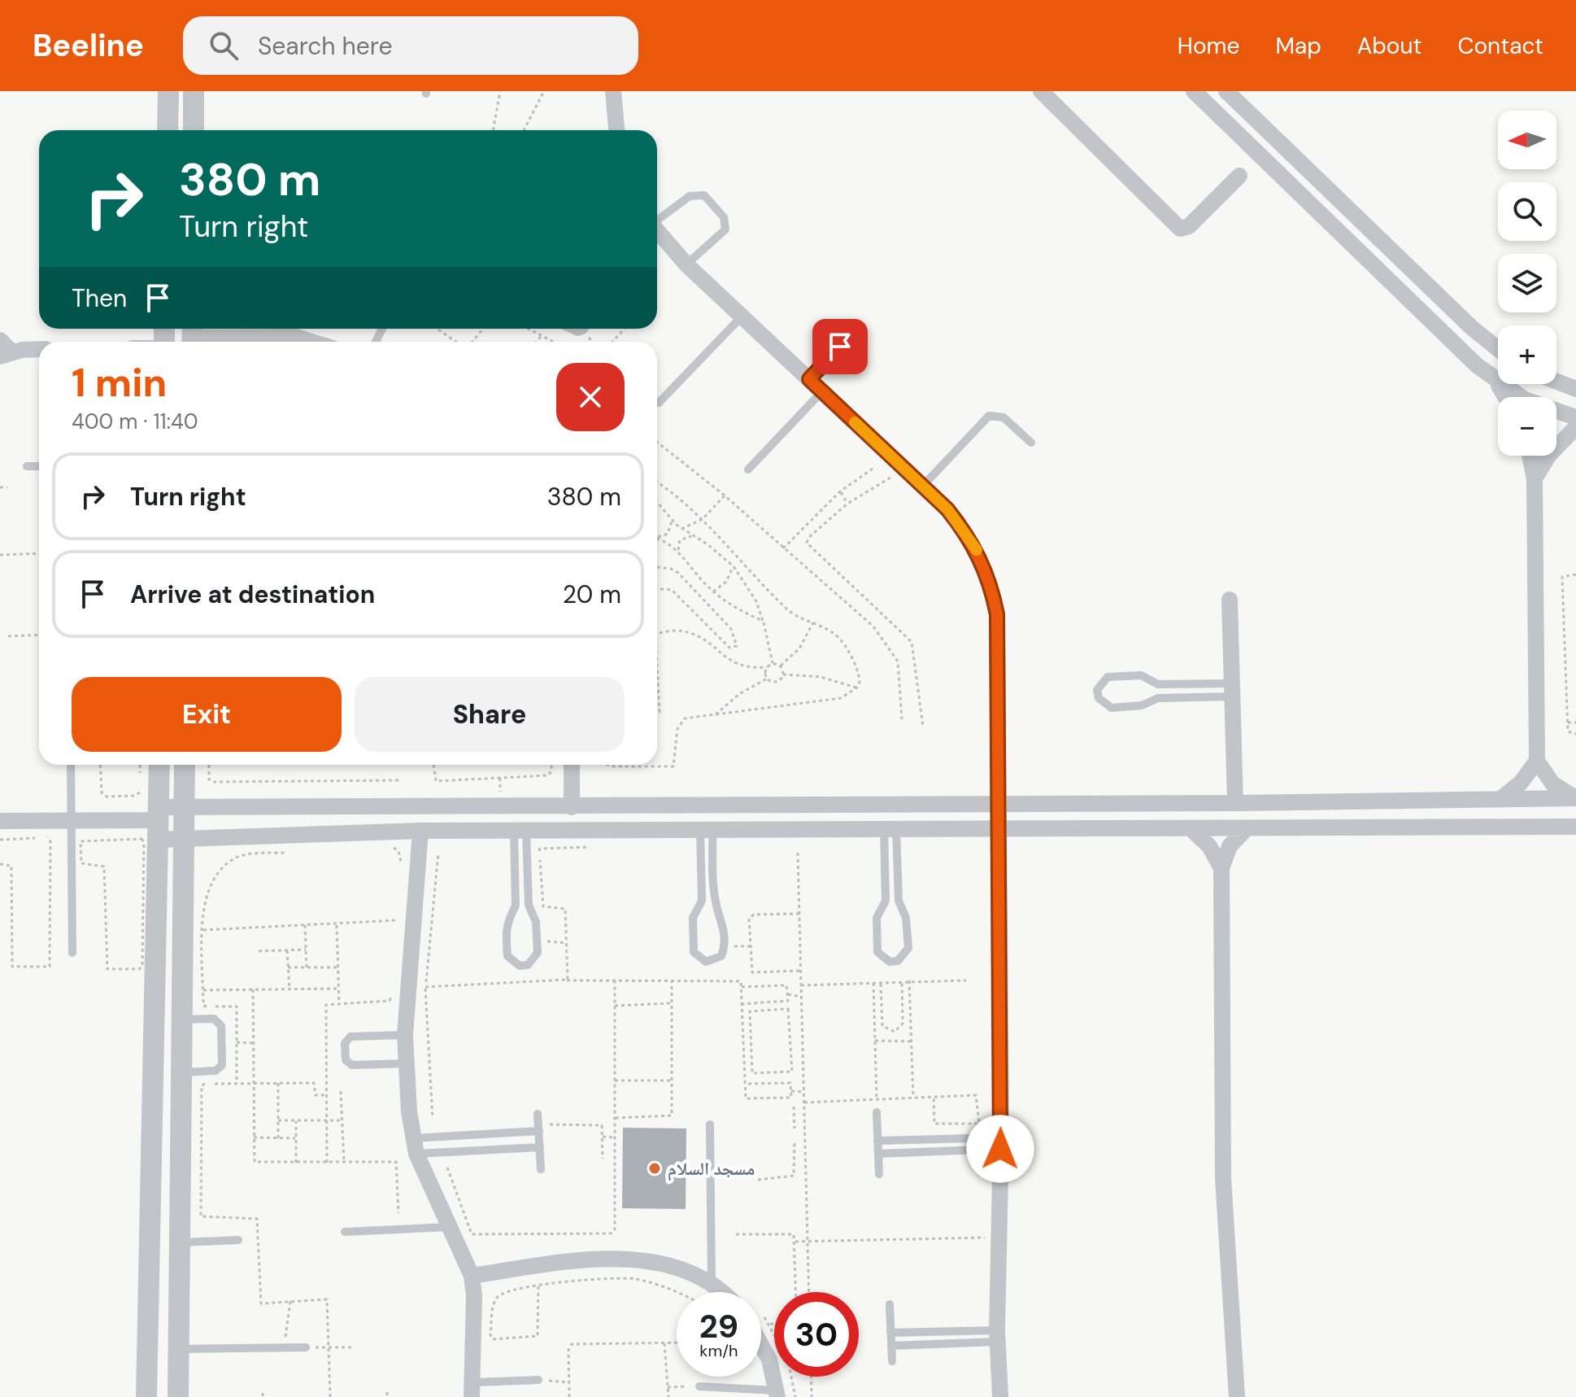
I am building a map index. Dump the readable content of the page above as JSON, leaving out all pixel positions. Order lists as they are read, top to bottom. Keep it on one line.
{"places":["مسجد السلام"],"north":"left","page":{"header":"Beeline","search":"Search here","nav":["Home","Map","About","Contact"],"map_buttons":["+","−"],"turn":["380 m","Turn right"],"then":"Then","heading":["1 min","400 m · 11:40"],"list":[{"name":"Turn right","value":"380 m"},{"name":"Arrive at destination","value":"20 m"}],"buttons":["Exit","Share"],"speed":"29 km/h","limit":"30"}}
